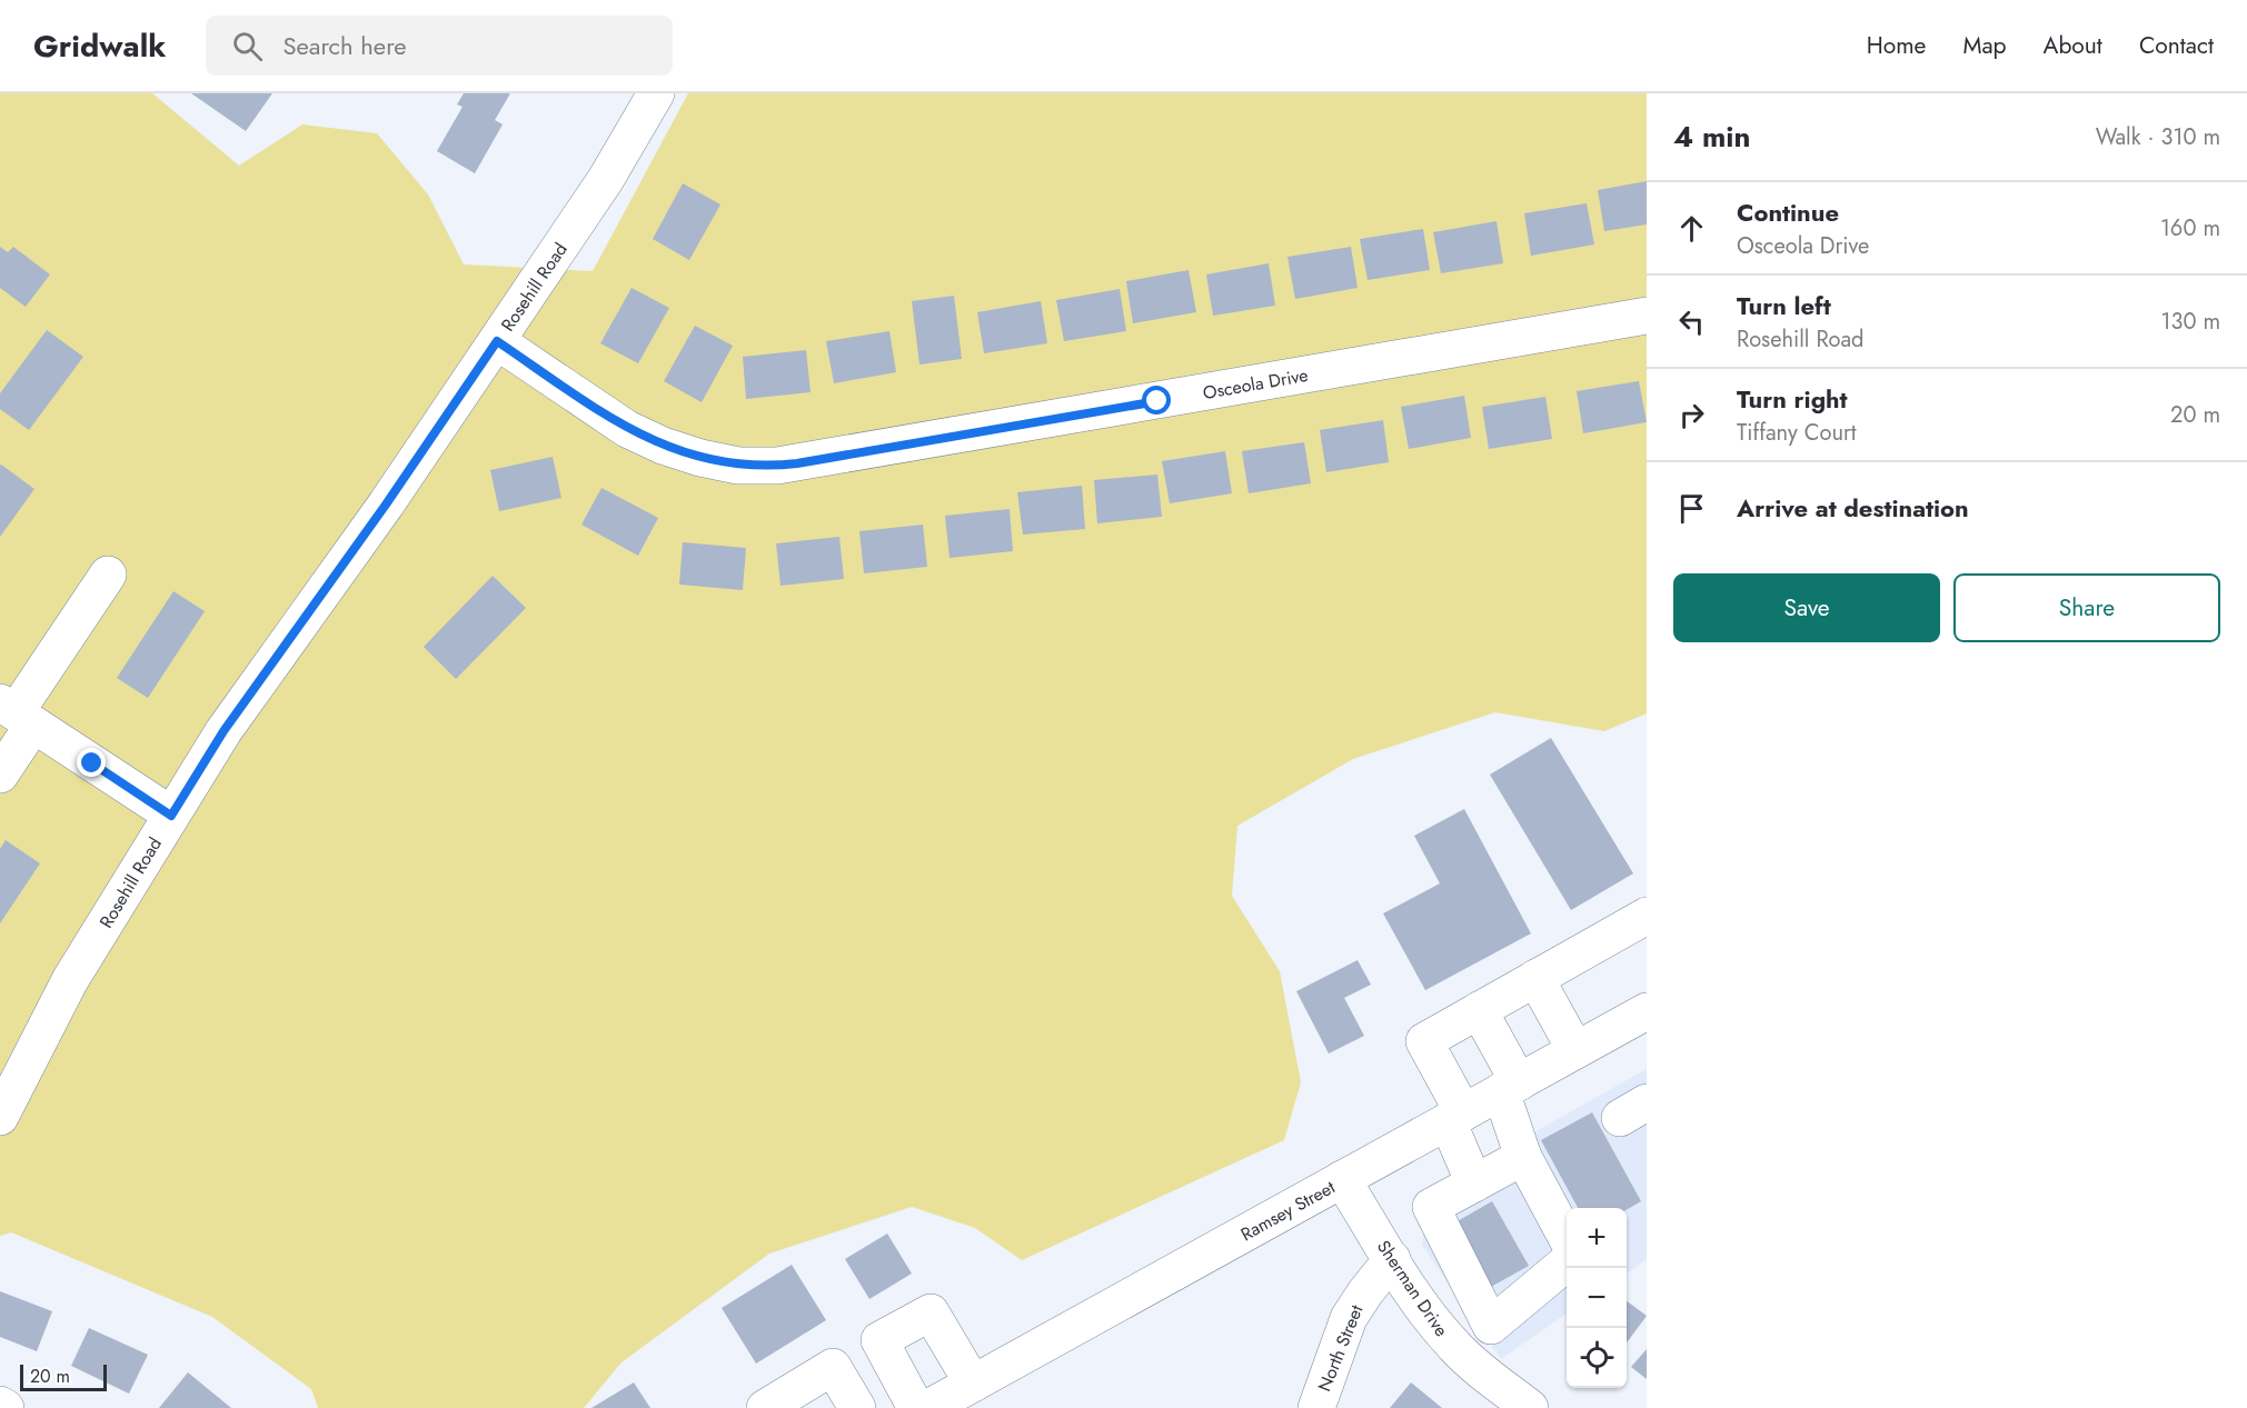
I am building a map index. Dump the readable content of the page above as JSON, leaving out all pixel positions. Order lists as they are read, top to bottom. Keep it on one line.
{"streets":{"main road":["Rosehill Road","Osceola Drive","Ramsey Street","Sherman Drive","North Street"]},"crossings":[["Rosehill Road","Osceola Drive"],["Ramsey Street","Sherman Drive"],["Sherman Drive","North Street"]],"scale_bar":"20 m","page":{"header":"Gridwalk","search":"Search here","nav":["Home","Map","About","Contact"],"heading":["4 min","Walk · 310 m"],"list":[["Continue","Osceola Drive","160 m"],["Turn left","Rosehill Road","130 m"],["Turn right","Tiffany Court","20 m"],"Arrive at destination"],"buttons":["Save","Share"],"map_buttons":["+","−"],"scale":"20 m"}}
